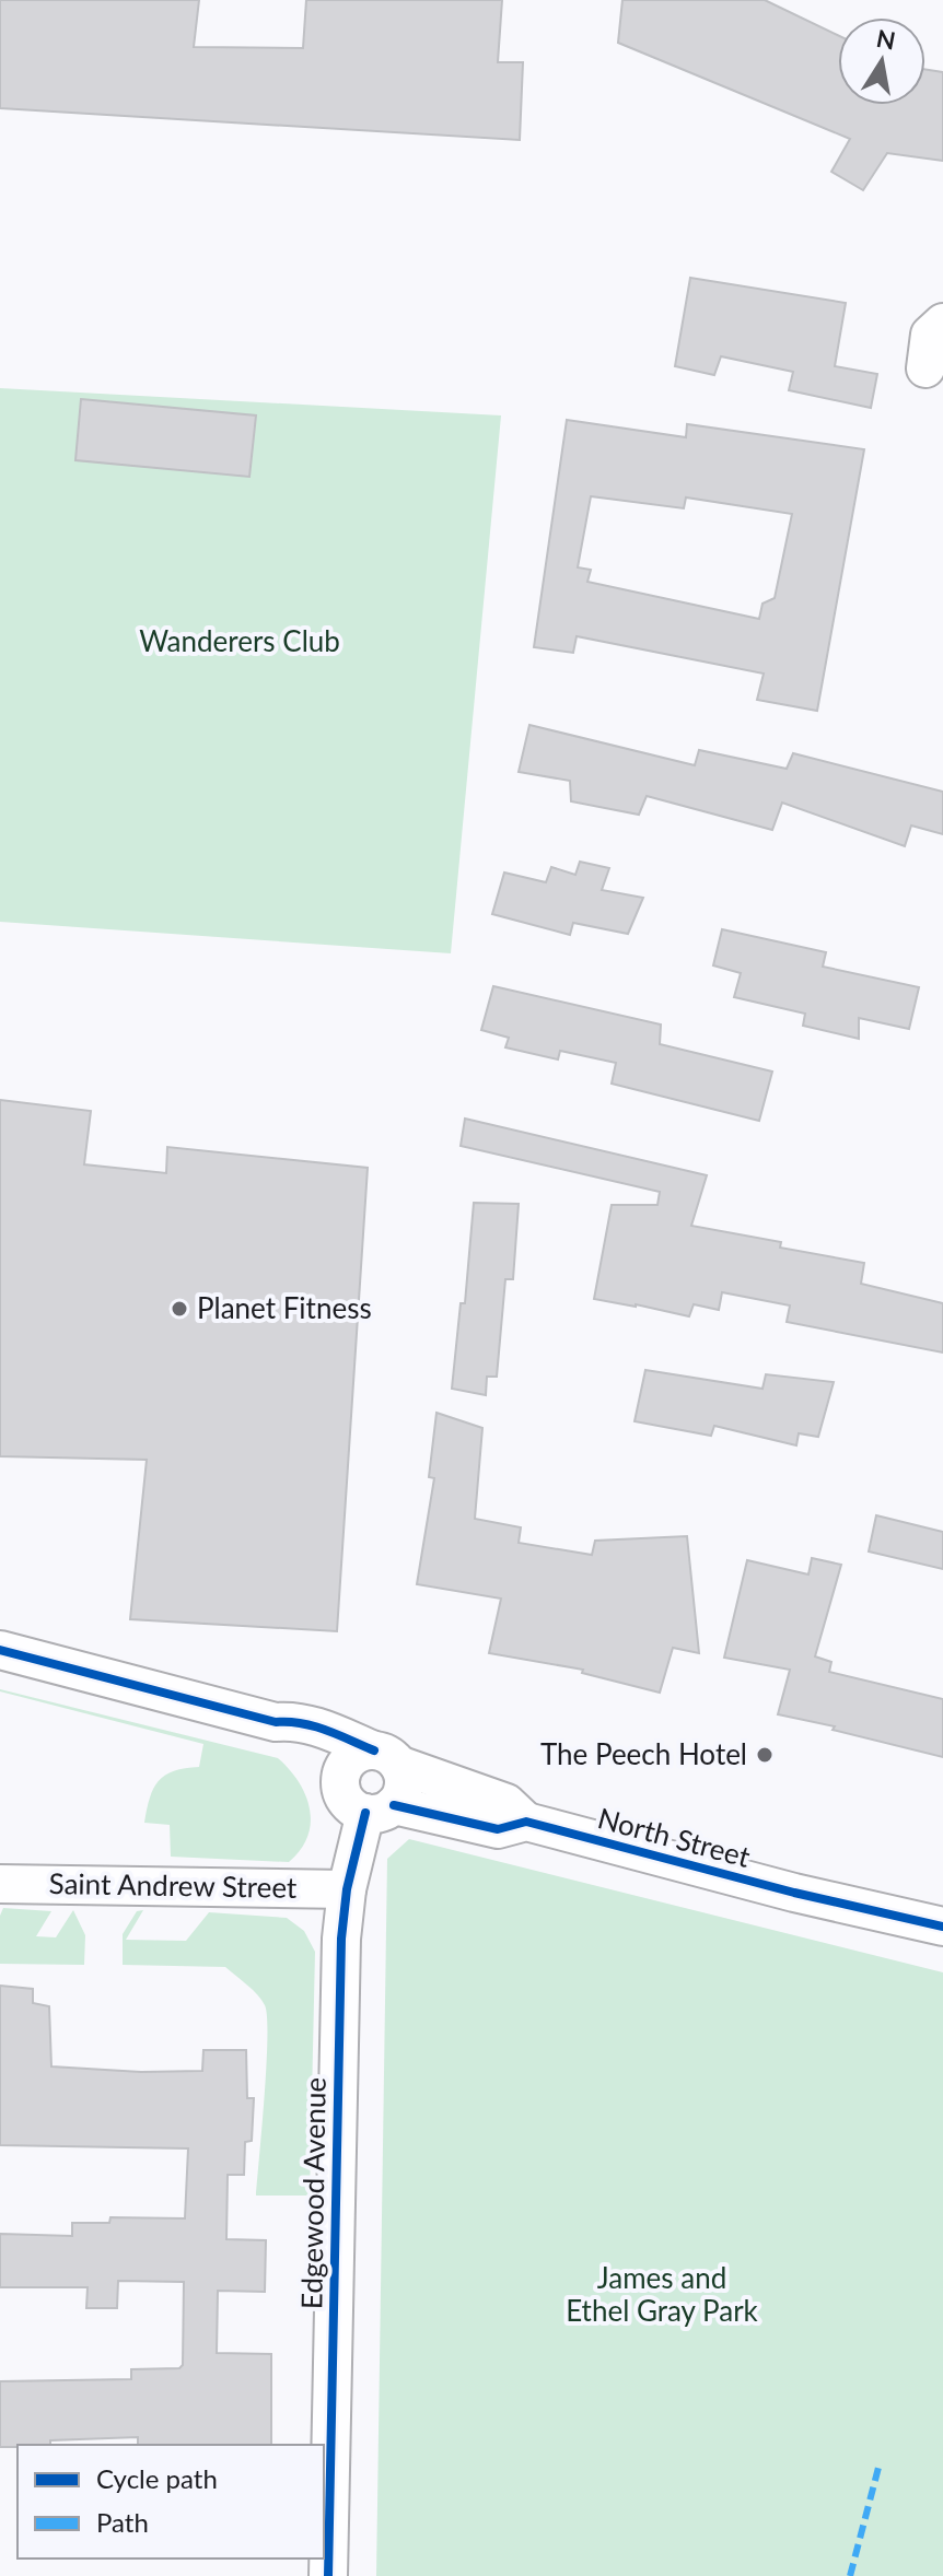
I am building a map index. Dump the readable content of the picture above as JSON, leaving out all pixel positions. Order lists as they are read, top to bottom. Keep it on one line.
{"streets":{"street":["North Street","Saint Andrew Street","Edgewood Avenue"]},"crossings":[["North Street","Edgewood Avenue"],["Saint Andrew Street","Edgewood Avenue"]],"parks":["Wanderers Club","James and Ethel Gray Park"],"places":["Planet Fitness","The Peech Hotel"],"legend":["Cycle path","Path"],"north":"top"}
